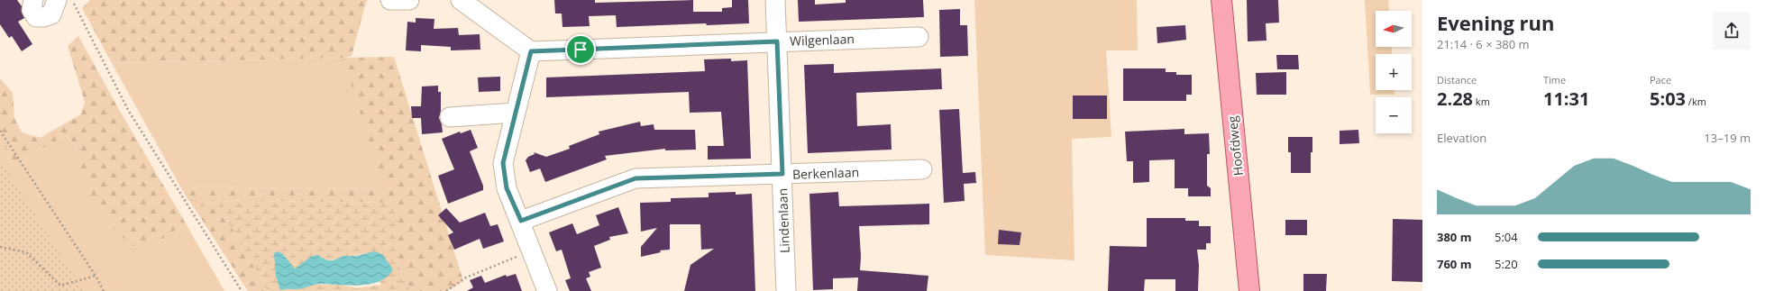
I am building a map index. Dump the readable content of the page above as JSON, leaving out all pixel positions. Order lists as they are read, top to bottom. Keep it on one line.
{"streets":{"main road":["Hoofdweg"],"street":["Wilgenlaan","Berkenlaan","Lindenlaan"]},"crossings":[["Wilgenlaan","Lindenlaan"],["Berkenlaan","Lindenlaan"]],"north":"left","page":{"heading":["Evening run","21:14 · 6 × 380 m"],"map_buttons":["+","−"],"stats":[["Distance","2.28 km"],["Time","11:31"],["Pace","5:03 /km"]],"chart":["Elevation","13–19 m"],"list":[{"name":"380 m","note":"5:04"},{"name":"760 m","note":"5:20"}]}}
